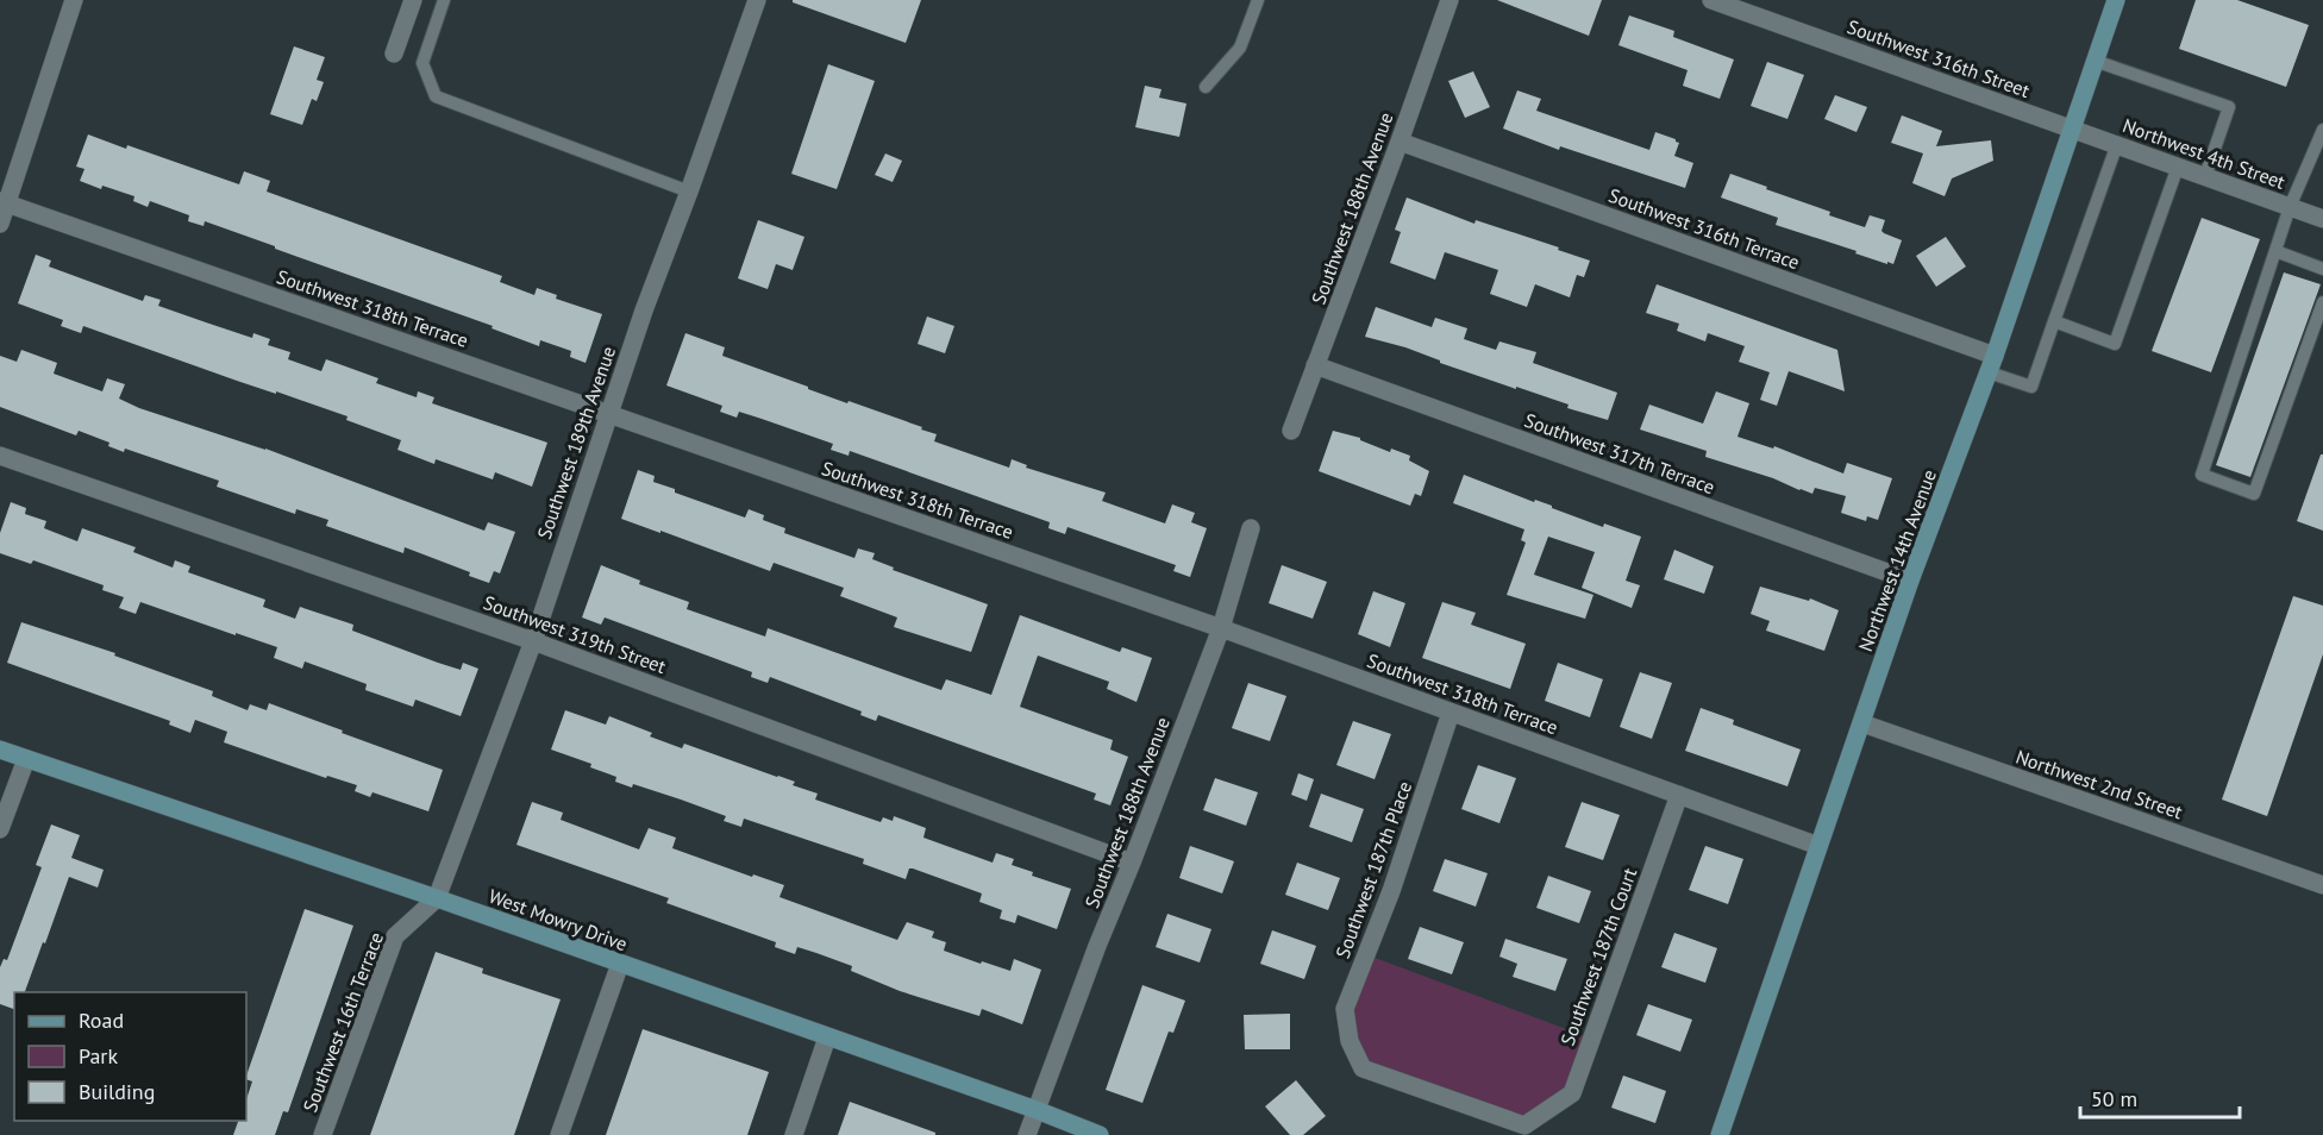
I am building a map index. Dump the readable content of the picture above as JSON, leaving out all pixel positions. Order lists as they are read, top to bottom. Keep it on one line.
{"streets":{"street":["Southwest 316th Street","Northwest 4th Street","Southwest 188th Avenue","Southwest 316th Terrace","Southwest 318th Terrace","Southwest 189th Avenue","Southwest 317th Terrace","Northwest 14th Avenue","Southwest 319th Street","Northwest 2nd Street","Southwest 187th Place","West Mowry Drive","Southwest 187th Court","Southwest 16th Terrace"]},"crossings":[["Southwest 316th Street","Northwest 4th Street"],["Southwest 316th Street","Northwest 14th Avenue"],["Northwest 4th Street","Northwest 14th Avenue"],["Southwest 188th Avenue","Southwest 316th Terrace"],["Southwest 188th Avenue","Southwest 318th Terrace"],["Southwest 188th Avenue","Southwest 317th Terrace"],["Southwest 188th Avenue","Southwest 319th Street"],["Southwest 188th Avenue","West Mowry Drive"],["Southwest 316th Terrace","Northwest 14th Avenue"],["Southwest 318th Terrace","Southwest 189th Avenue"],["Southwest 318th Terrace","Northwest 14th Avenue"],["Southwest 318th Terrace","Southwest 187th Place"],["Southwest 318th Terrace","Southwest 187th Court"],["Southwest 189th Avenue","Southwest 319th Street"],["Southwest 189th Avenue","West Mowry Drive"],["Southwest 189th Avenue","Southwest 16th Terrace"],["Southwest 317th Terrace","Northwest 14th Avenue"],["Northwest 14th Avenue","Northwest 2nd Street"],["Southwest 187th Place","Southwest 187th Court"],["West Mowry Drive","Southwest 16th Terrace"]],"legend":["Road","Park","Building"],"scale_bar":"50 m"}
